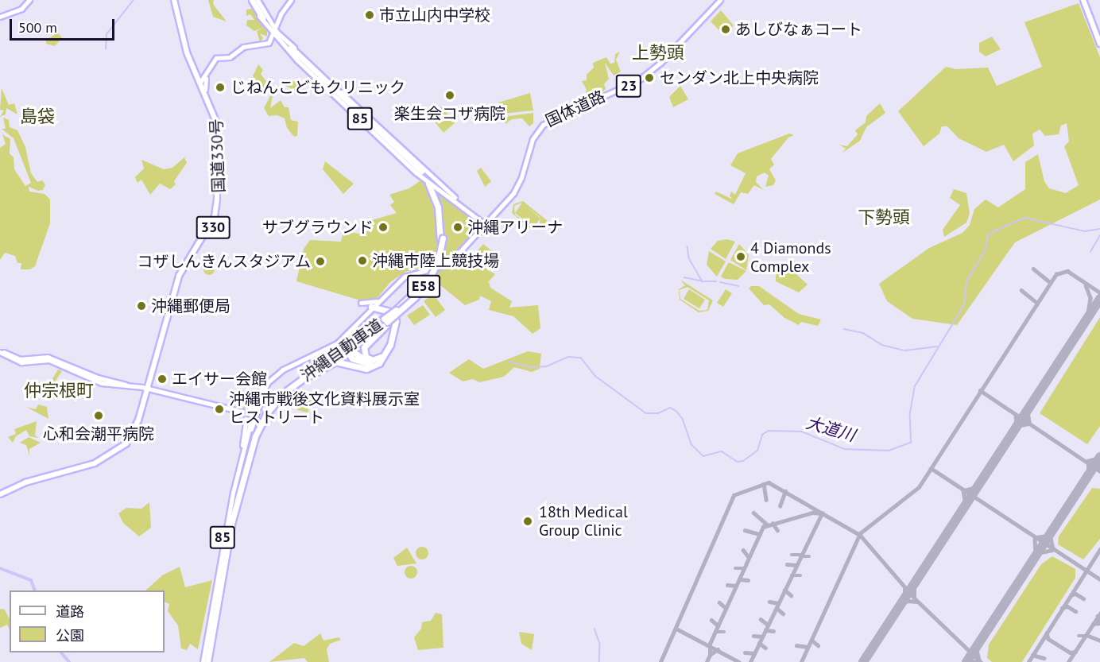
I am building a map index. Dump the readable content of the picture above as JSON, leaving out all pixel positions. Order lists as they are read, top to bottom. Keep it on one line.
{"streets":{"highway":["国道330号","330","E58","沖縄自動車道"],"main road":["23","国体道路","85"]},"crossings":[["国体道路","85"]],"districts":["上勢頭","島袋","下勢頭","仲宗根町"],"water":["大道川"],"places":["市立山内中学校","あしびなぁコート","センダン北上中央病院","じねんこどもクリニック","楽生会コザ病院","サブグラウンド","沖縄アリーナ","4 Diamonds Complex","沖縄市陸上競技場","コザしんきんスタジアム","沖縄郵便局","エイサー会館","沖縄市戦後文化資料展示室 ヒストリート","心和会潮平病院","18th Medical Group Clinic"],"legend":["道路","公園"],"scale_bar":"500 m"}
